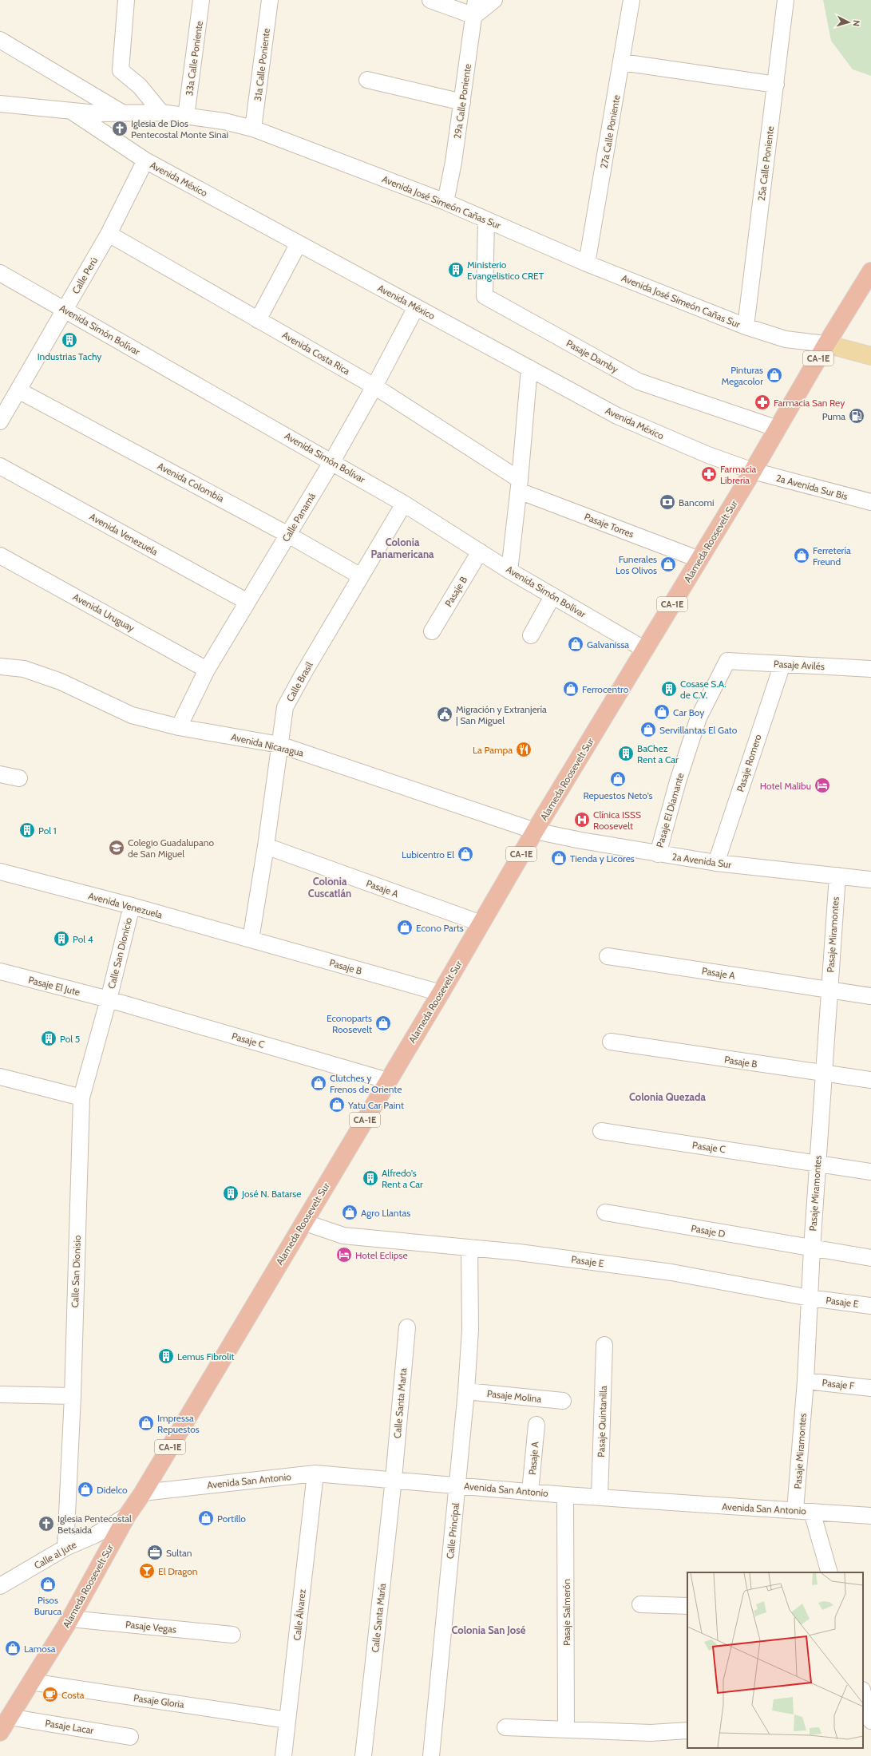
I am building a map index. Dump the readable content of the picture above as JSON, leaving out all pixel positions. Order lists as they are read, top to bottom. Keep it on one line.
{"streets":{"highway":["CA-1E","Alameda Roosevelt Sur"],"main road":["Avenida José Simeón Cañas Sur"],"street":["33a Calle Poniente","31a Calle Poniente","29a Calle Poniente","27a Calle Poniente","25a Calle Poniente","Avenida México","Calle Perú","Avenida Simón Bolívar","Avenida Costa Rica","Pasaje Damby","Avenida Colombia","2a Avenida Sur Bis","Calle Panamá","Pasaje Torres","Avenida Venezuela","Pasaje B","Avenida Uruguay","Pasaje Avilés","Calle Brasil","Avenida Nicaragua","Pasaje Romero","Pasaje El Diamante","2a Avenida Sur","Pasaje A","Pasaje Miramontes","Calle San Dionicio","Pasaje El Jute","Pasaje C","Pasaje D","Pasaje E","Calle San Dionisio","Pasaje F","Pasaje Molina","Calle Santa Marta","Pasaje Quintanilla","Avenida San Antonio","Calle Principal","Calle al Jute","Pasaje Salmerón","Calle Álvarez","Calle Santa María","Pasaje Vegas","Pasaje Gloria","Pasaje Lacar"]},"crossings":[["33a Calle Poniente","Avenida José Simeón Cañas Sur"],["31a Calle Poniente","Avenida José Simeón Cañas Sur"],["29a Calle Poniente","Avenida José Simeón Cañas Sur"],["27a Calle Poniente","Avenida José Simeón Cañas Sur"],["25a Calle Poniente","Avenida José Simeón Cañas Sur"],["Avenida México","Avenida José Simeón Cañas Sur"],["Avenida México","Calle Perú"],["Avenida México","2a Avenida Sur Bis"],["Avenida México","Calle Panamá"],["Avenida México","Alameda Roosevelt Sur"],["Avenida José Simeón Cañas Sur","Pasaje Damby"],["Avenida José Simeón Cañas Sur","Alameda Roosevelt Sur"],["Calle Perú","Avenida Simón Bolívar"],["Calle Perú","Avenida Costa Rica"],["Calle Perú","Avenida Colombia"],["Avenida Simón Bolívar","Calle Panamá"],["Avenida Simón Bolívar","Alameda Roosevelt Sur"],["Avenida Simón Bolívar","Pasaje B"],["Avenida Simón Bolívar","Calle Brasil"],["Avenida Costa Rica","Calle Panamá"],["Avenida Costa Rica","Pasaje Torres"],["Pasaje Damby","Alameda Roosevelt Sur"],["Avenida Colombia","Calle Panamá"],["Avenida Colombia","Calle Brasil"],["2a Avenida Sur Bis","Alameda Roosevelt Sur"],["Calle Panamá","Avenida Venezuela"],["Calle Panamá","Avenida Uruguay"],["Calle Panamá","Avenida Nicaragua"],["Pasaje Torres","Alameda Roosevelt Sur"],["Avenida Venezuela","Pasaje B"],["Avenida Venezuela","Calle Brasil"],["Avenida Venezuela","Calle San Dionicio"],["Alameda Roosevelt Sur","Pasaje B"],["Alameda Roosevelt Sur","Avenida Nicaragua"],["Alameda Roosevelt Sur","2a Avenida Sur"],["Alameda Roosevelt Sur","Pasaje A"],["Alameda Roosevelt Sur","Pasaje C"],["Alameda Roosevelt Sur","Pasaje E"],["Alameda Roosevelt Sur","Avenida San Antonio"],["Alameda Roosevelt Sur","Calle al Jute"],["Alameda Roosevelt Sur","Pasaje Vegas"],["Alameda Roosevelt Sur","Pasaje Gloria"],["Alameda Roosevelt Sur","Pasaje Lacar"],["Pasaje B","Calle Brasil"],["Pasaje B","Pasaje Miramontes"],["Pasaje Avilés","Pasaje Romero"],["Pasaje Avilés","Pasaje El Diamante"],["Calle Brasil","Avenida Nicaragua"],["Calle Brasil","Pasaje A"],["Avenida Nicaragua","2a Avenida Sur"],["Pasaje Romero","2a Avenida Sur"],["Pasaje El Diamante","2a Avenida Sur"],["2a Avenida Sur","Pasaje Miramontes"],["Pasaje A","Pasaje Miramontes"],["Pasaje A","Avenida San Antonio"],["Pasaje Miramontes","Pasaje C"],["Pasaje Miramontes","Pasaje D"],["Pasaje Miramontes","Pasaje E"],["Pasaje Miramontes","Pasaje F"],["Pasaje Miramontes","Avenida San Antonio"],["Calle San Dionicio","Pasaje El Jute"],["Calle San Dionicio","Pasaje C"],["Calle San Dionicio","Calle San Dionisio"],["Pasaje El Jute","Pasaje C"],["Pasaje El Jute","Calle San Dionisio"],["Pasaje C","Calle San Dionisio"],["Pasaje E","Calle Principal"],["Calle San Dionisio","Calle al Jute"],["Pasaje Molina","Calle Principal"],["Calle Santa Marta","Avenida San Antonio"],["Calle Santa Marta","Calle Santa María"],["Pasaje Quintanilla","Avenida San Antonio"],["Avenida San Antonio","Calle Principal"],["Avenida San Antonio","Pasaje Salmerón"],["Avenida San Antonio","Calle Álvarez"],["Avenida San Antonio","Calle Santa María"],["Calle Álvarez","Pasaje Gloria"]],"districts":["Colonia Panamericana","Colonia Cuscatlán","Colonia Quezada","Colonia San José"],"places":{"church":["Iglesia de Dios Pentecostal Monte Sinai","Iglesia Pentecostal Betsaida"],"building":["Ministerio Evangelistico CRET","Industrias Tachy","Cosase S.A. de C.V.","BaChez Rent a Car","Pol 1","Pol 4","Pol 5","Alfredo's Rent a Car","José N. Batarse","Lemus Fibrolit"],"shop":["Pinturas Megacolor","Ferretería Freund","Funerales Los Olivos","Galvanissa","Ferrocentro","Car Boy","Servillantas El Gato","Repuestos Neto's","Lubicentro El","Tienda y Licores","Econo Parts","Econoparts Roosevelt","Clutches y Frenos de Oriente","Yatu Car Paint","Agro Llantas","Impressa Repuestos","Didelco","Portillo","Pisos Buruca","Lamosa"],"pharmacy":["Farmacia San Rey","Farmacia Libreria"],"fuel station":["Puma"],"bank":["Bancomi"],"public building":["Migración y Extranjería | San Miguel"],"restaurant":["La Pampa"],"hotel":["Hotel Malibu","Hotel Eclipse"],"hospital":["Clínica ISSS Roosevelt"],"school or university":["Colegio Guadalupano de San Miguel"],"office":["Sultan"],"bar":["El Dragon"],"cafe":["Costa"]},"north":"right"}
